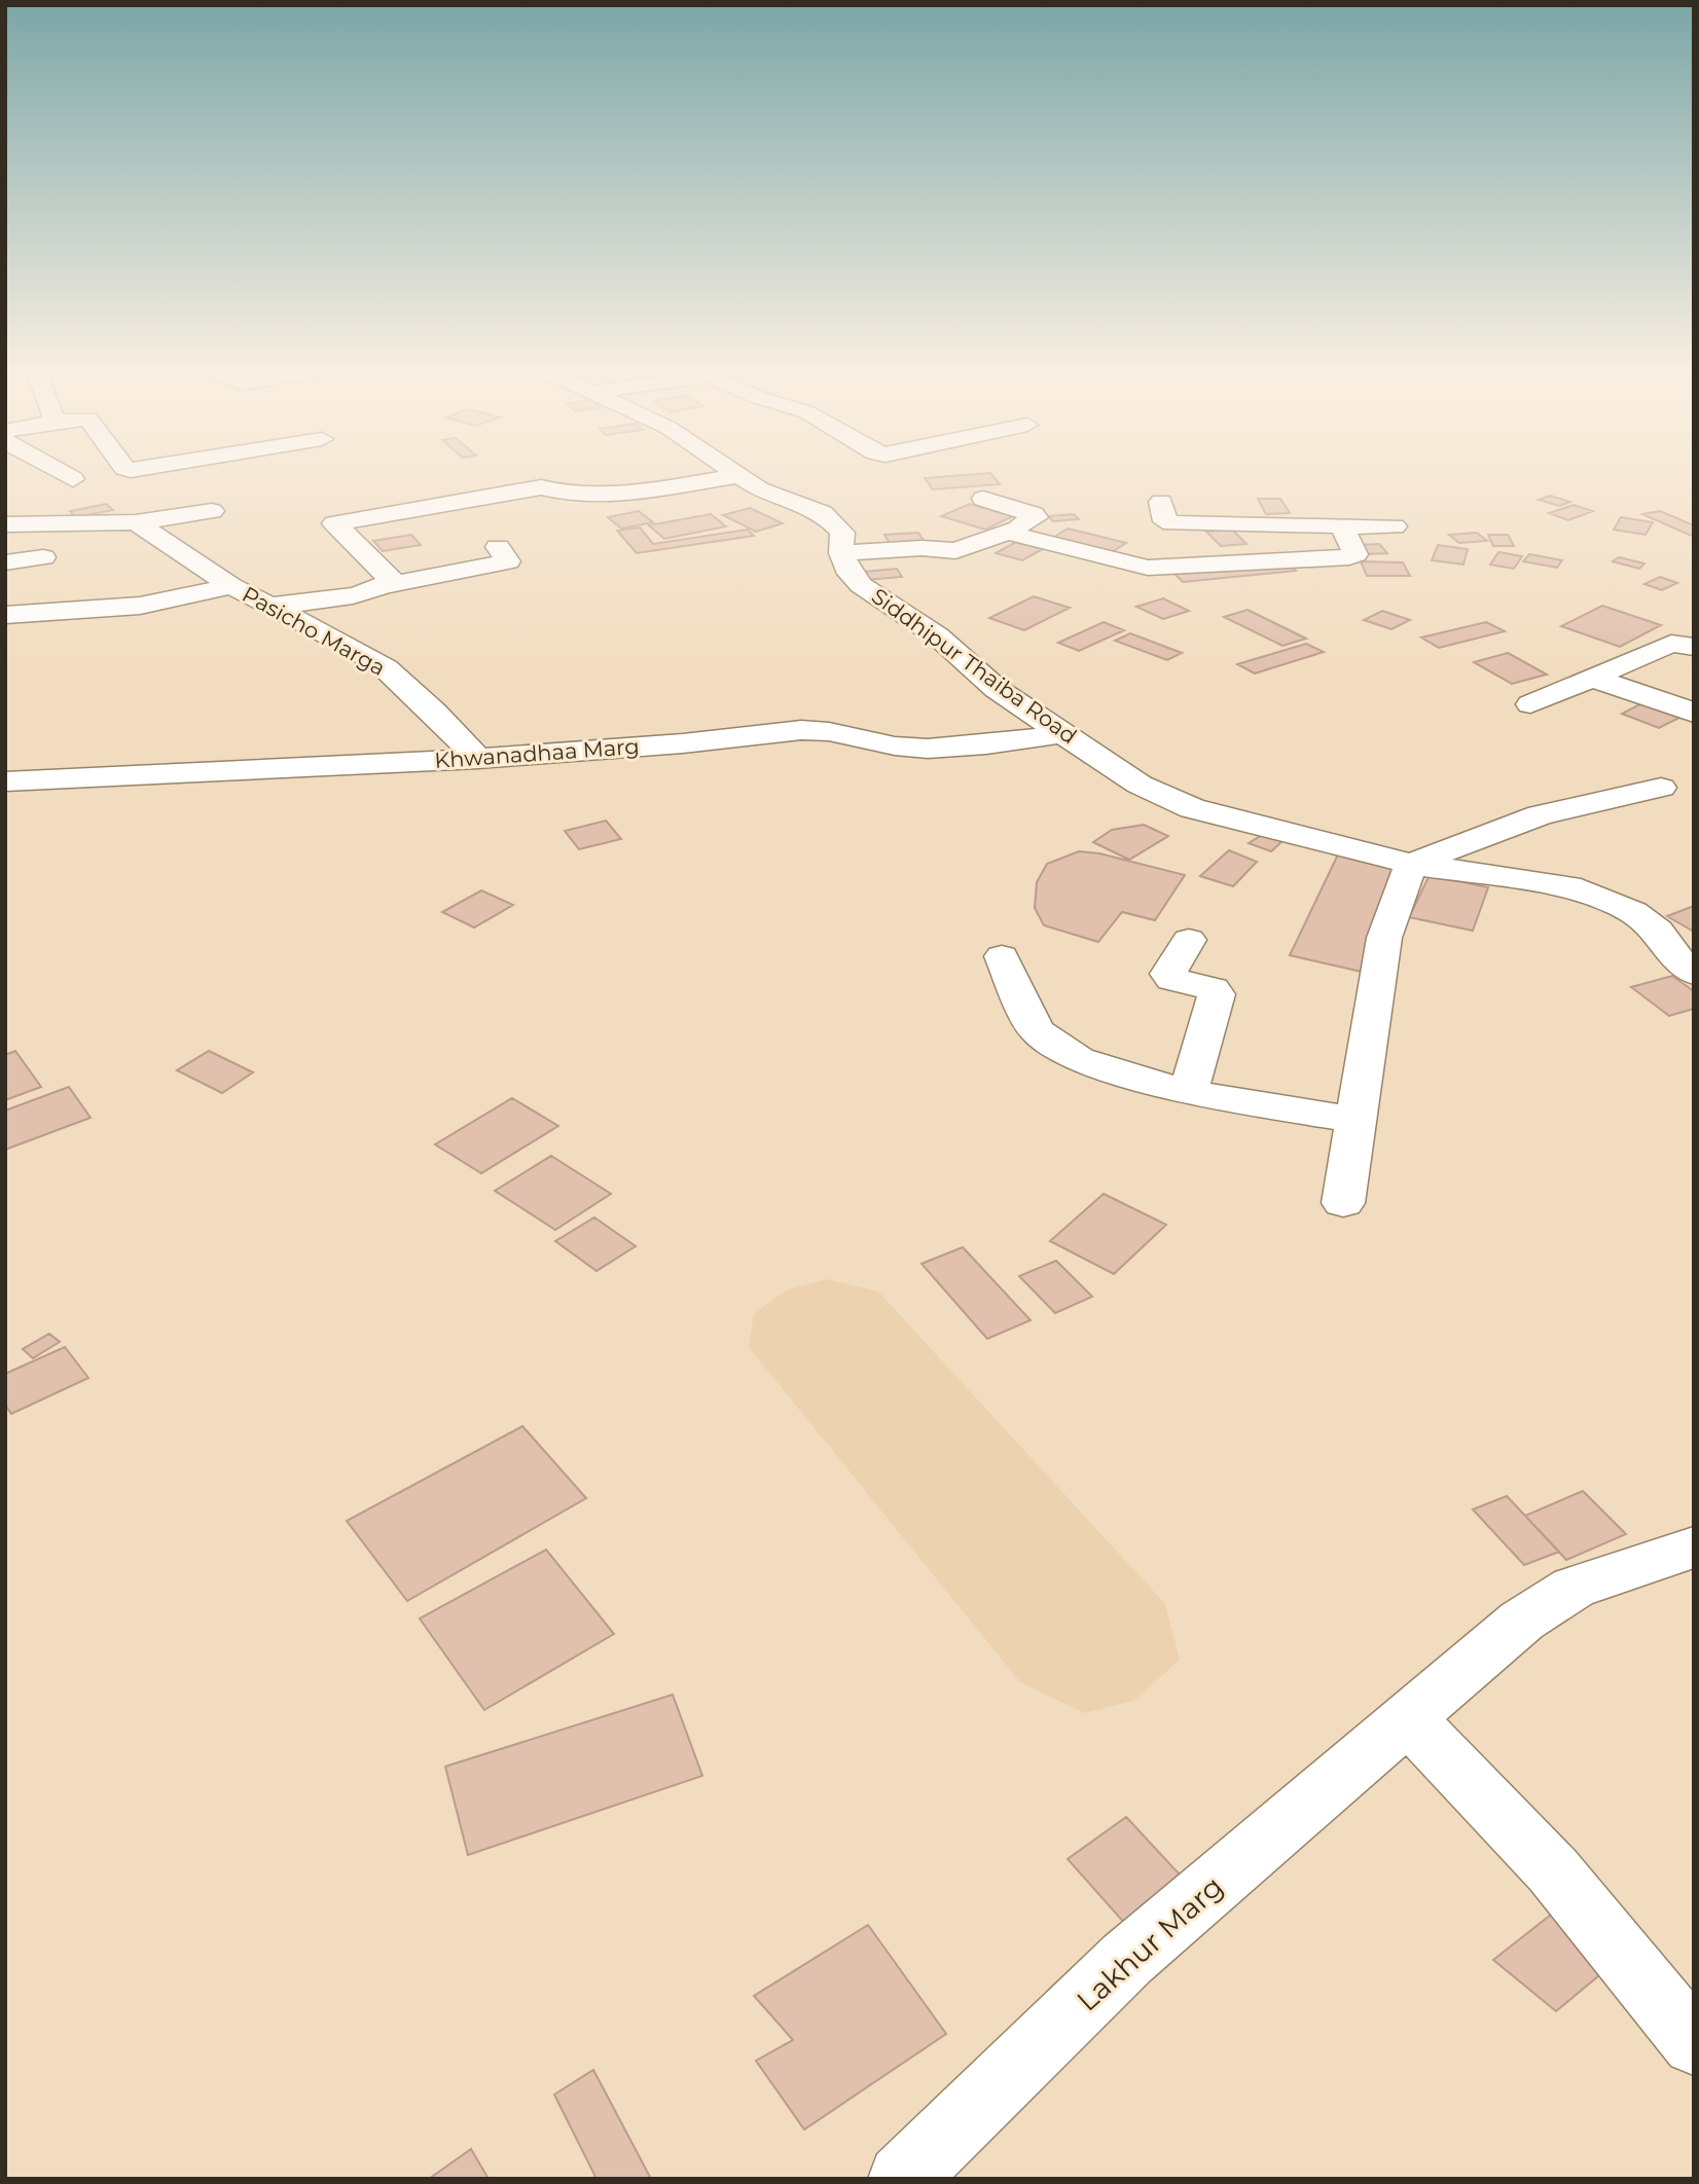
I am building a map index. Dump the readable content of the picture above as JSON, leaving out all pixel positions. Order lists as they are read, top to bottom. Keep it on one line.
{"streets":{"street":["Pasicho Marga","Siddhipur Thaiba Road","Khwanadhaa Marg","Lakhur Marg"]},"crossings":[["Pasicho Marga","Khwanadhaa Marg"],["Siddhipur Thaiba Road","Khwanadhaa Marg"]]}
